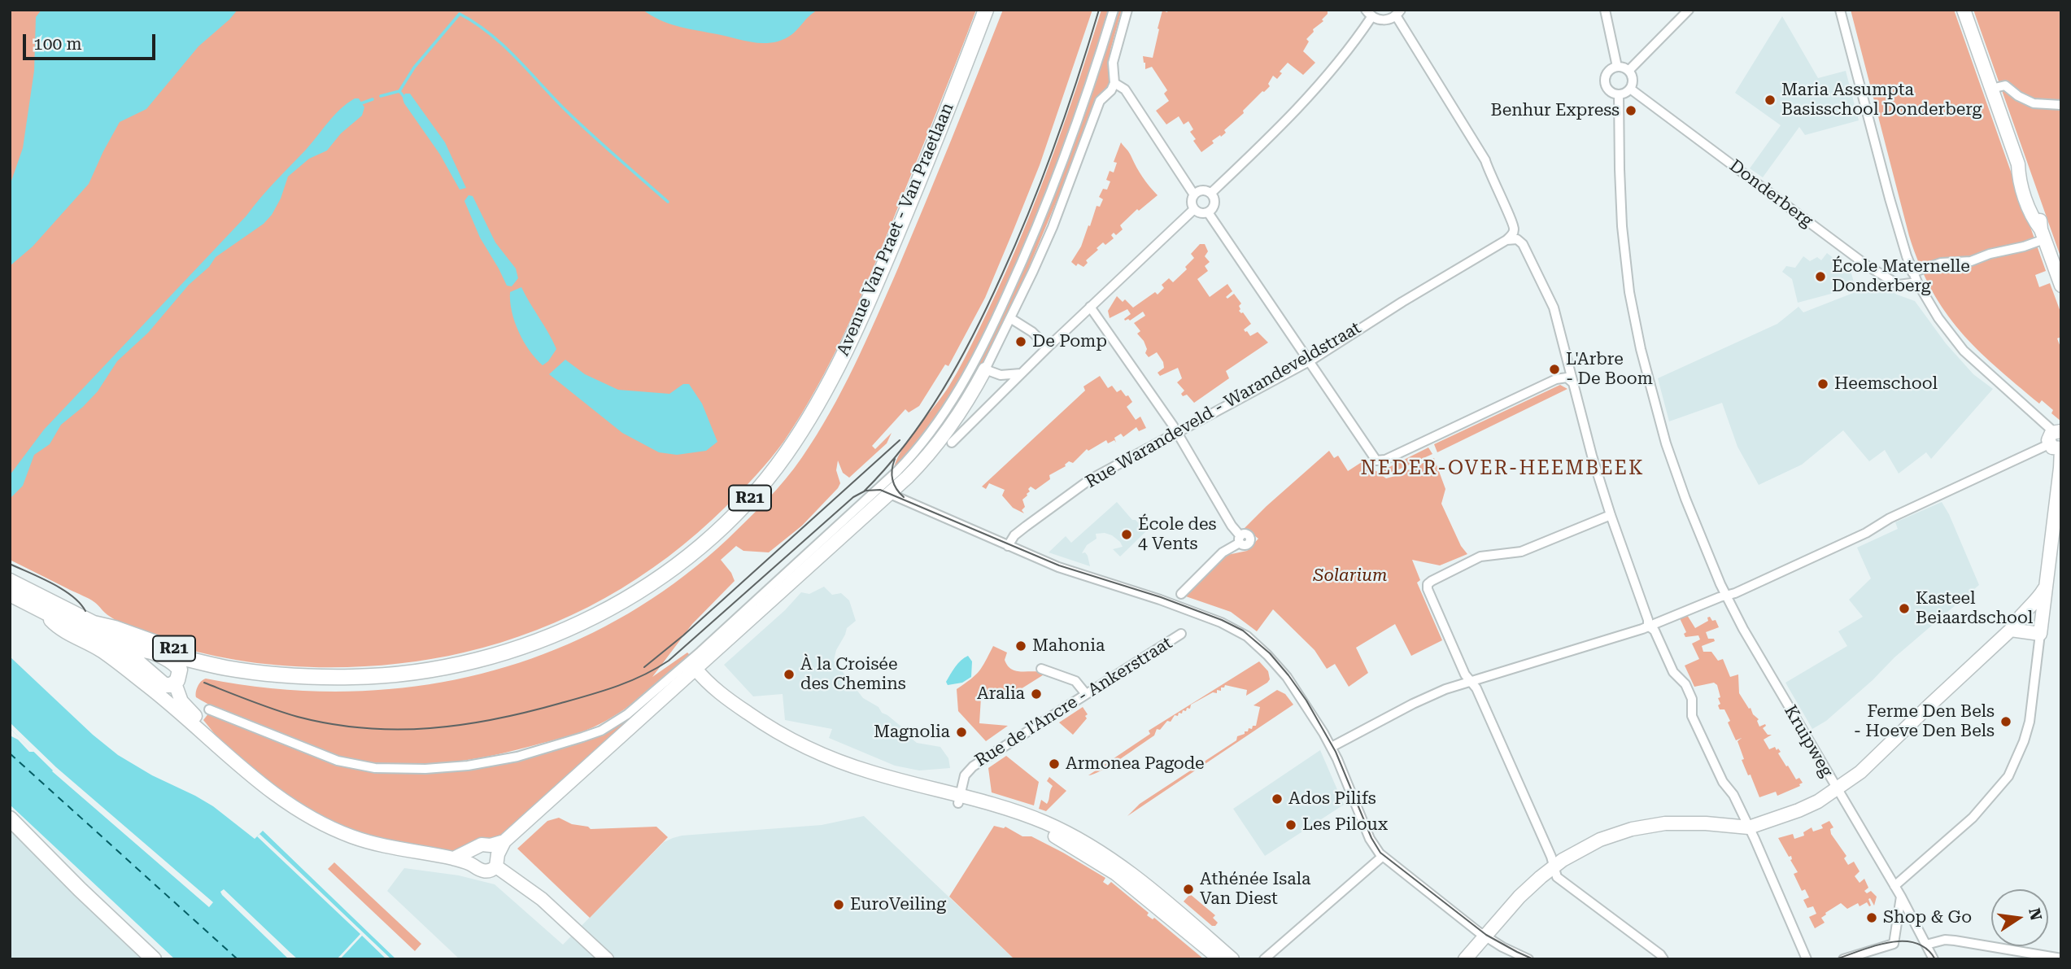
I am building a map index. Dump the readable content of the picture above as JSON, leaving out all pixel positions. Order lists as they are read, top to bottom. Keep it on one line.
{"streets":{"main road":["Avenue Van Praet - Van Praetlaan","R21"],"street":["Donderberg","Rue Warandeveld - Warandeveldstraat","Rue de l'Ancre - Ankerstraat","Kruipweg"]},"crossings":[["Donderberg","Kruipweg"],["Avenue Van Praet - Van Praetlaan","R21"]],"districts":["NEDER-OVER-HEEMBEEK"],"parks":["Solarium"],"places":["Maria Assumpta Basisschool Donderberg","Benhur Express","École Maternelle Donderberg","De Pomp","L'Arbre - De Boom","Heemschool","École des 4 Vents","Kasteel Beiaardschool","Mahonia","À la Croisée des Chemins","Aralia","Ferme Den Bels - Hoeve Den Bels","Magnolia","Armonea Pagode","Ados Pilifs","Les Piloux","Athénée Isala Van Diest","EuroVeiling","Shop & Go"],"scale_bar":"100 m","north":"right"}
